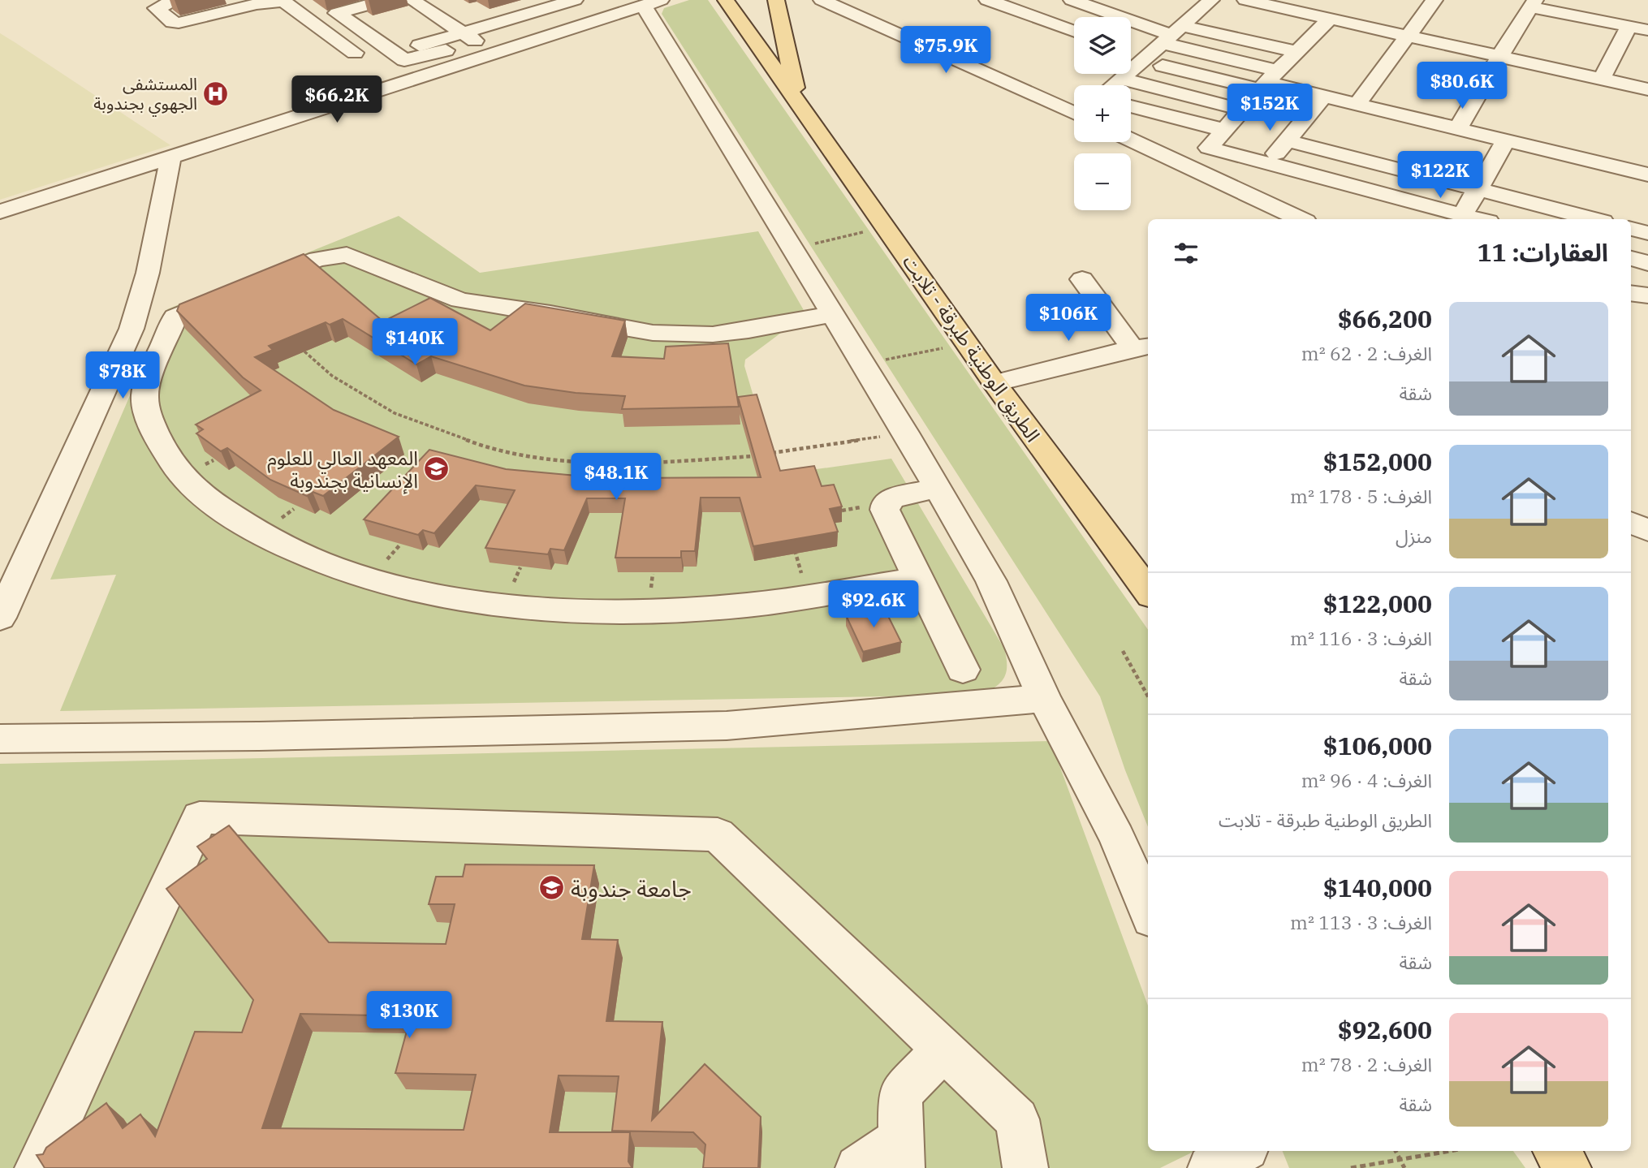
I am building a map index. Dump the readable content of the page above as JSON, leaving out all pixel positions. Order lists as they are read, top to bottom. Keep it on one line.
{"streets":{"main road":["الطريق الوطنية طبرقة - تلابت"]},"places":{"hospital":["المستشفى الجهوي بجندوبة"],"school or university":["المعهد العالي للعلوم الإنسانية بجندوبة","جامعة جندوبة"]},"page":{"map_buttons":["+","−"],"price":["$75.9K","$80.6K","$66.2K","$152K","$122K","$106K","$140K","$78K","$48.1K","$92.6K","$130K"],"heading":"العقارات: 11","list":[{"name":"$66,200","note":"الغرف: 2 · 62 m² · شقة"},{"name":"$152,000","note":"الغرف: 5 · 178 m² · منزل"},{"name":"$122,000","note":"الغرف: 3 · 116 m² · شقة"},{"name":"$106,000","note":"الغرف: 4 · 96 m² · الطريق الوطنية طبرقة - تلابت"},{"name":"$140,000","note":"الغرف: 3 · 113 m² · شقة"},{"name":"$92,600","note":"الغرف: 2 · 78 m² · شقة"}]}}
